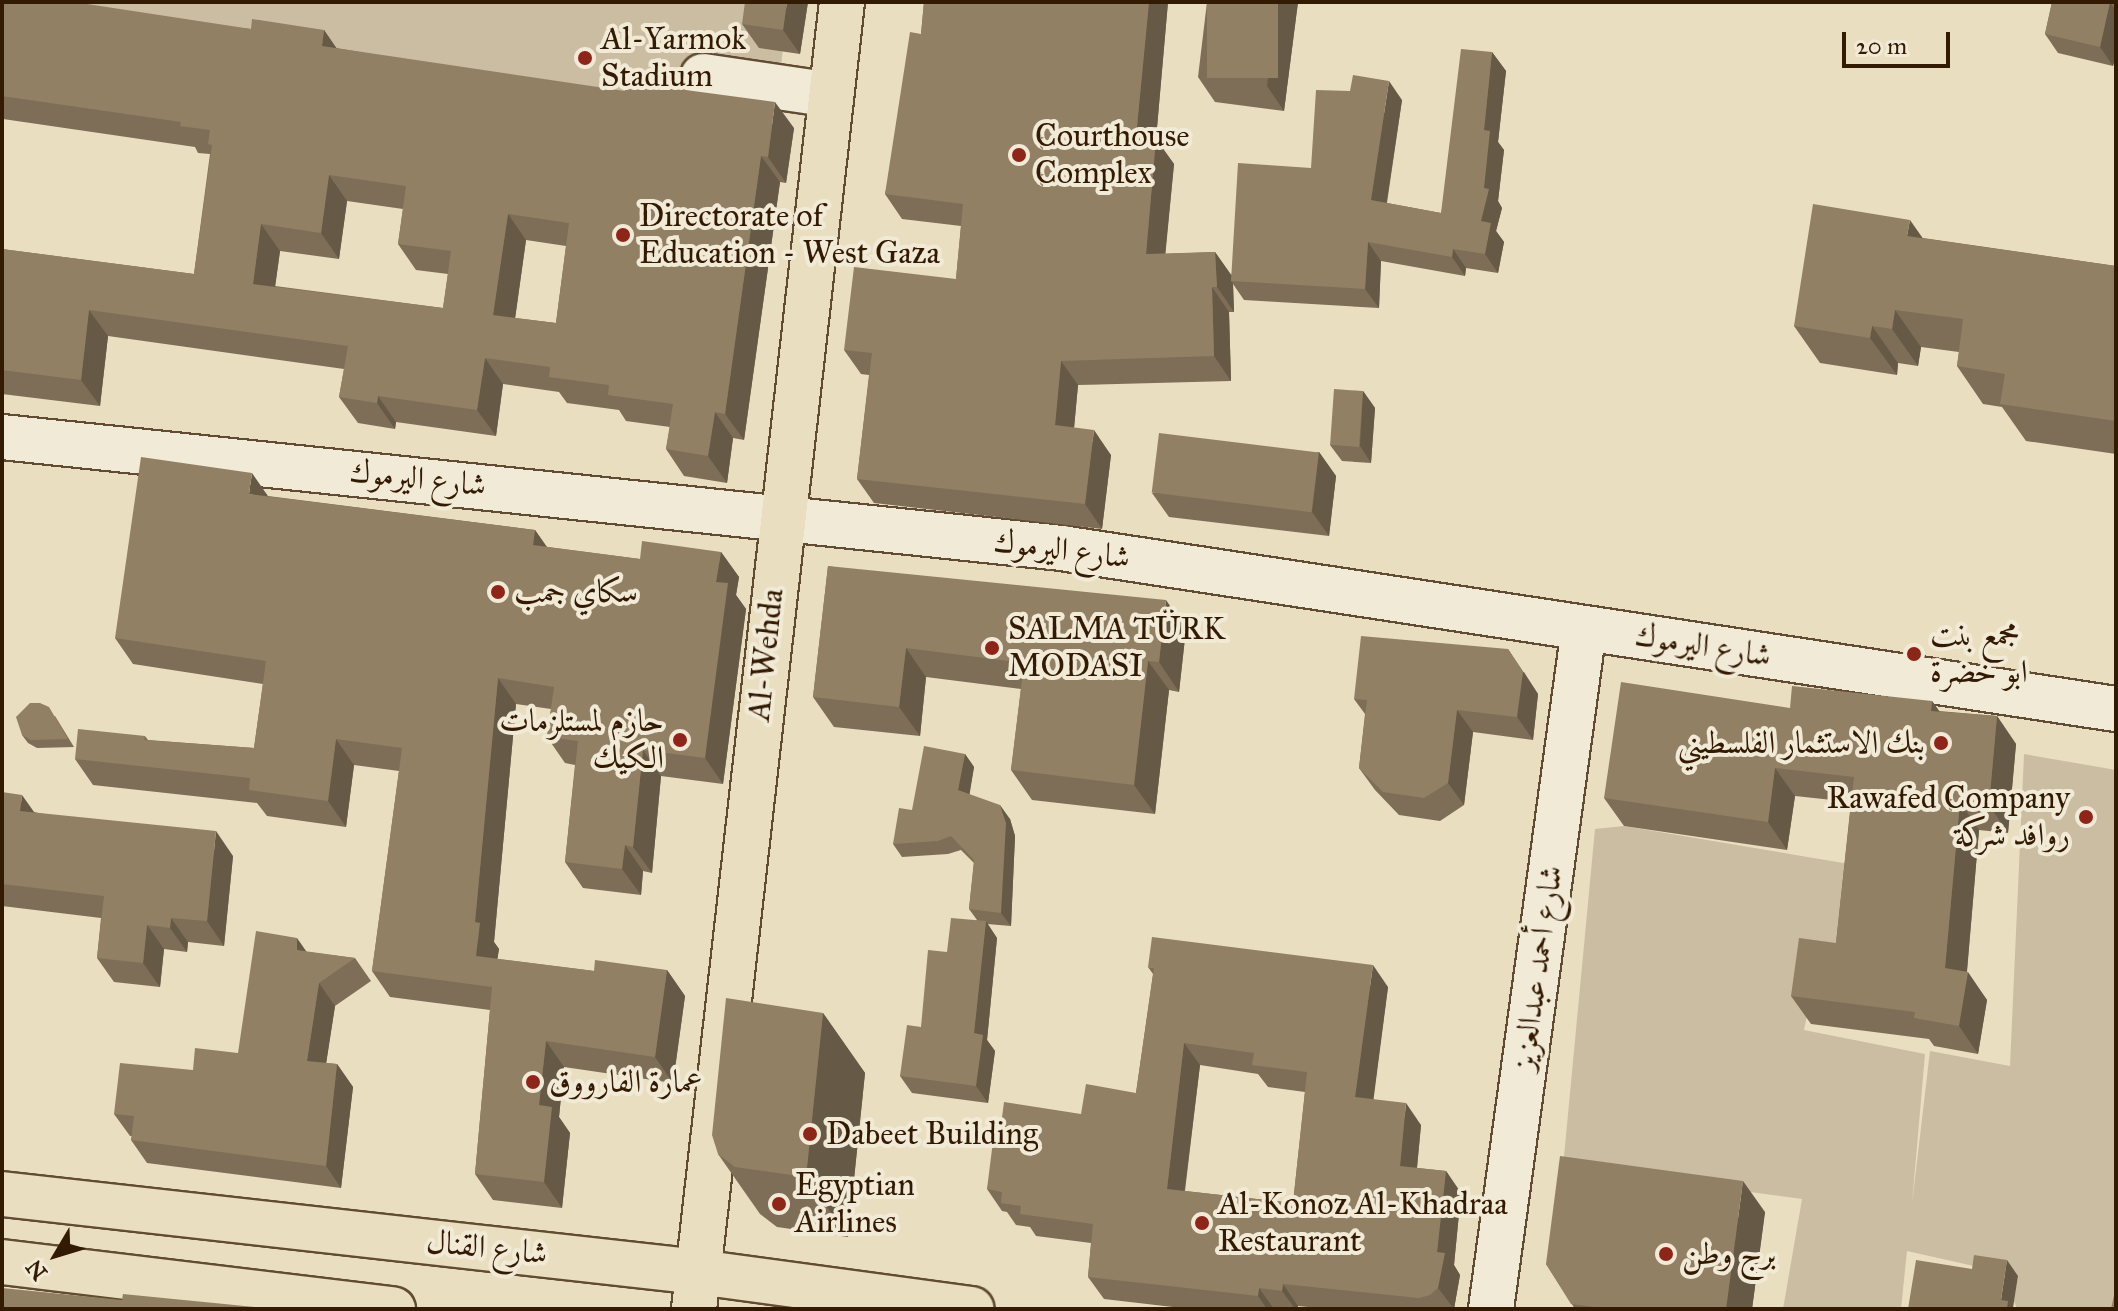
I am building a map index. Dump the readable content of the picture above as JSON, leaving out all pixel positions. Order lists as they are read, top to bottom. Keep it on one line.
{"streets":{"main road":["Al-Wehda","شارع القنال"],"street":["شارع اليرموك","شارع أحمد عبدالعزيز"]},"crossings":[["شارع اليرموك","Al-Wehda"],["شارع اليرموك","شارع أحمد عبدالعزيز"],["Al-Wehda","شارع القنال"]],"places":["Al-Yarmok Stadium","Courthouse Complex","Directorate of Education - West Gaza","سكاي جمب","SALMA TÜRK MODASI","مجمع بنت ابو خضرة","حازم لمستلزمات الكيك","بنك الاستثمار الفلسطيني","Rawafed Company روافد شركة","عمارة الفارووق","Dabeet Building","Egyptian Airlines","Al-Konoz Al-Khadraa Restaurant","برج وطن"],"scale_bar":"20 m","north":"bottom left"}
